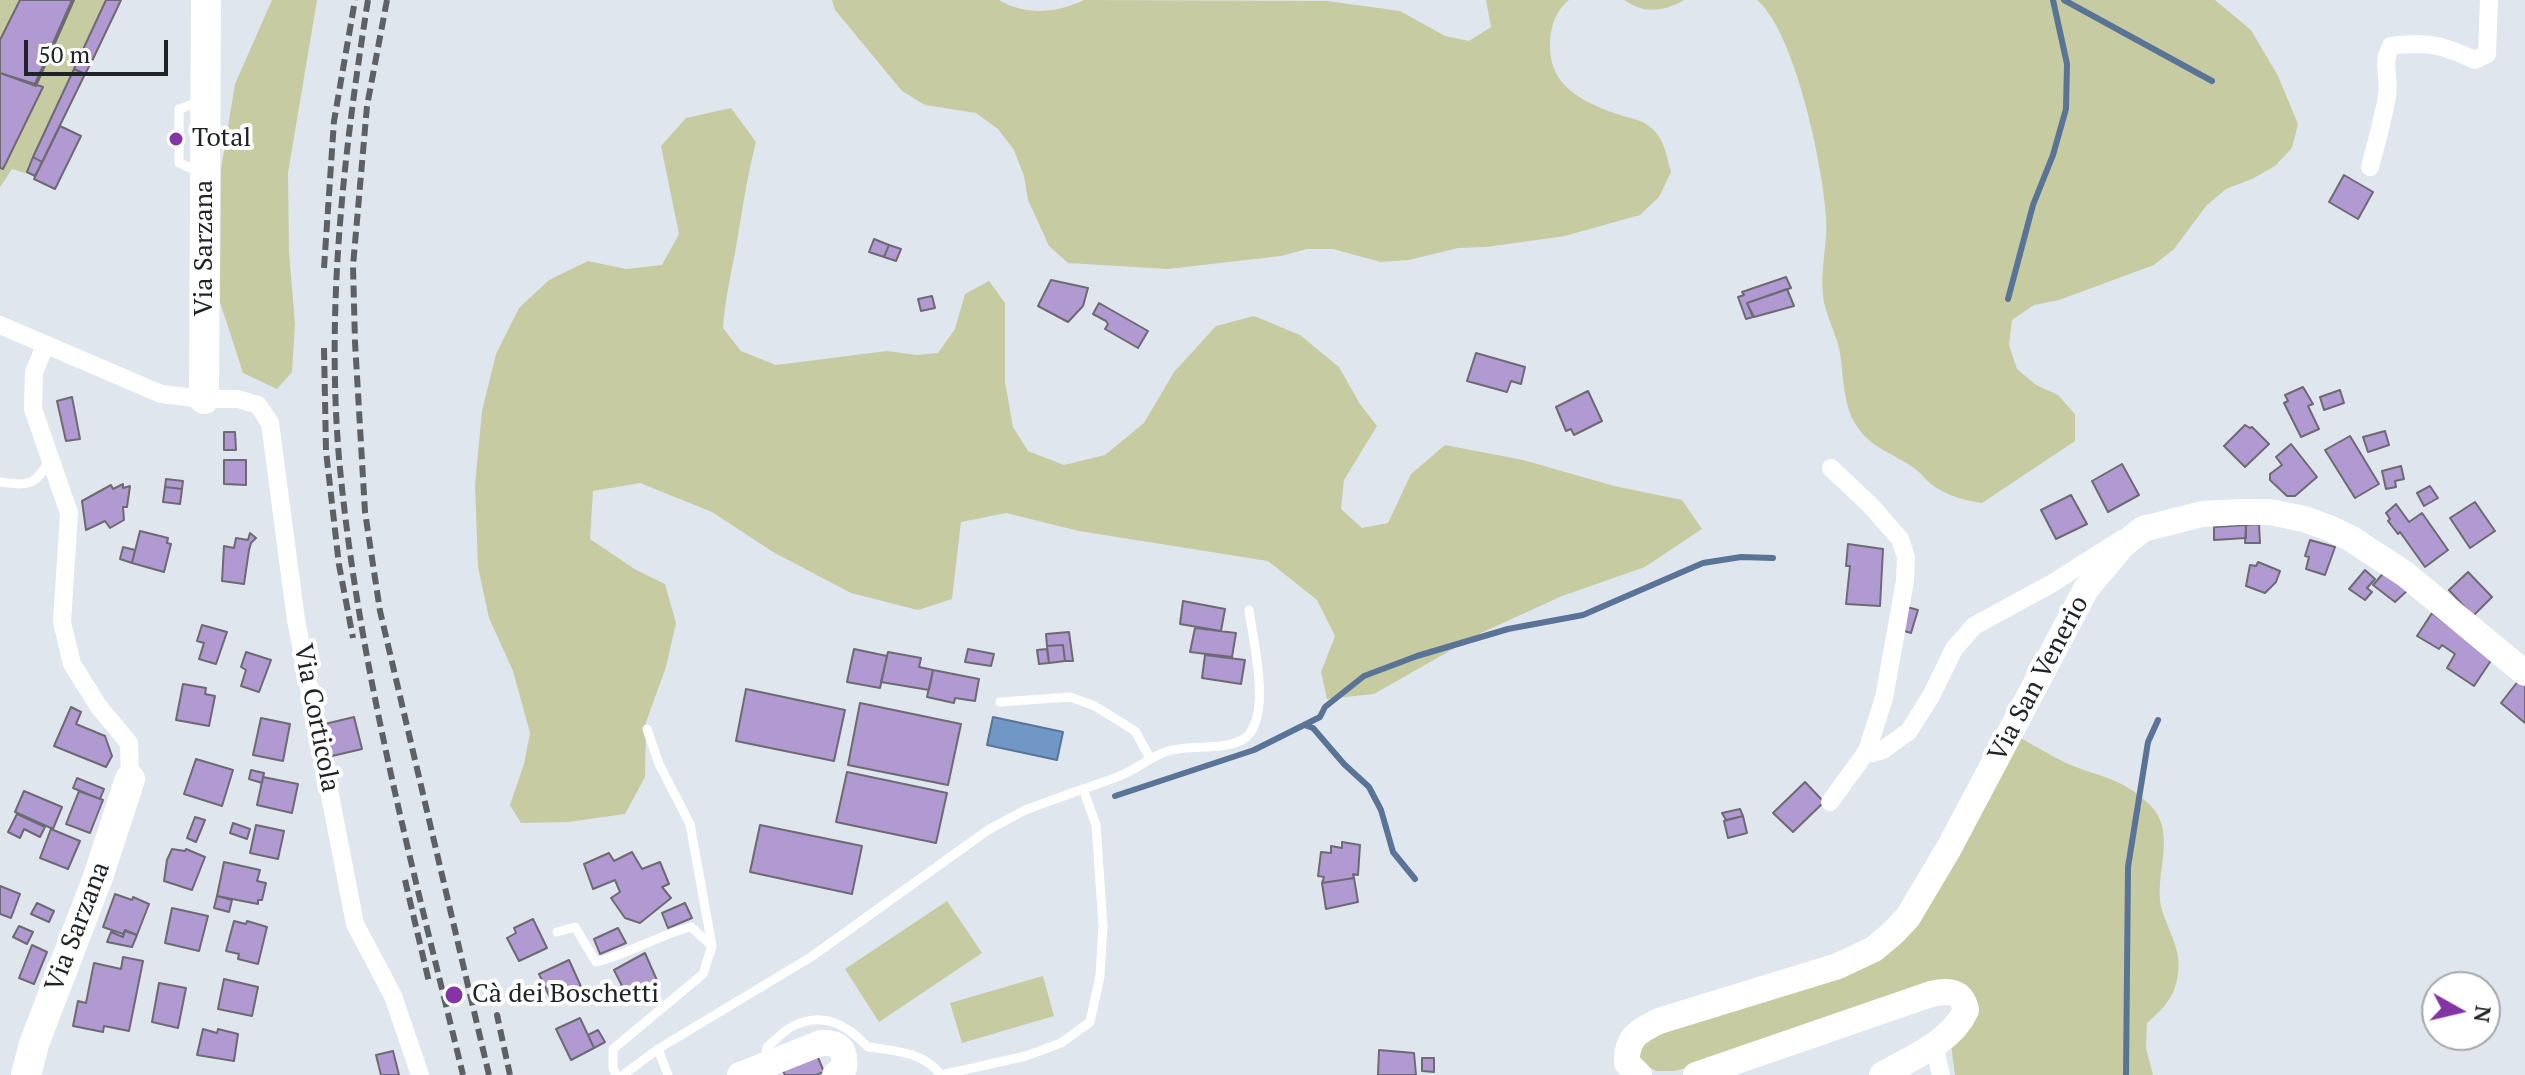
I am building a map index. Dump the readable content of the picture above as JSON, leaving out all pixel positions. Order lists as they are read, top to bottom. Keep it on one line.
{"streets":{"main road":["Via Sarzana"],"street":["Via San Venerio","Via Corticola"]},"crossings":[["Via Sarzana","Via Corticola"]],"places":["Total","Cà dei Boschetti"],"scale_bar":"50 m","north":"right"}
